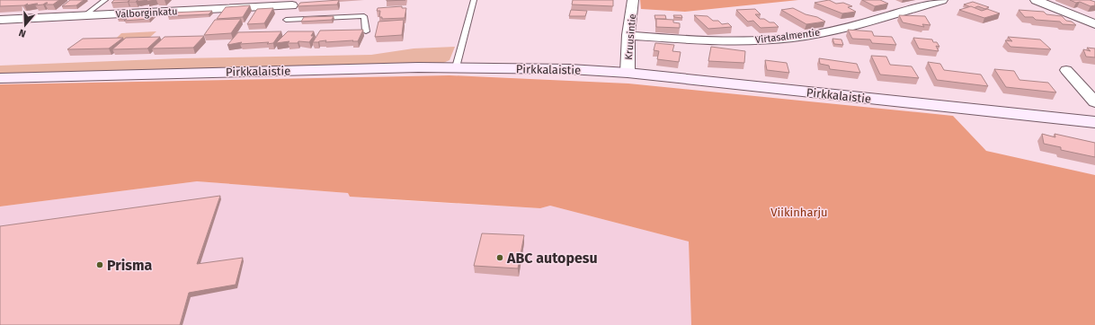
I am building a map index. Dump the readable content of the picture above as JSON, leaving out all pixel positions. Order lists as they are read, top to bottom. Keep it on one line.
{"streets":{"street":["Valborginkatu","Virtasalmentie","Kruusintie","Pirkkalaistie"]},"crossings":[["Virtasalmentie","Kruusintie"],["Kruusintie","Pirkkalaistie"]],"parks":["Viikinharju"],"places":["ABC autopesu","Prisma"],"north":"bottom"}
